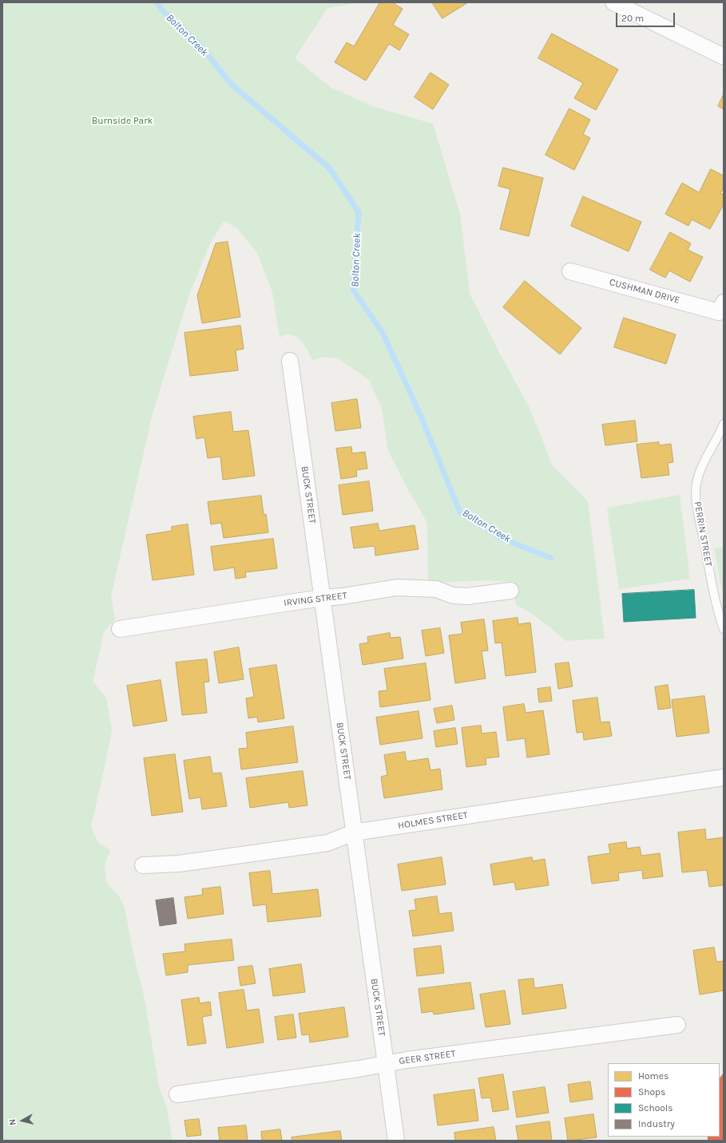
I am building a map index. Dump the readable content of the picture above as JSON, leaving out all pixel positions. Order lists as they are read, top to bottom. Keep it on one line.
{"streets":{"street":["CUSHMAN DRIVE","BUCK STREET","IRVING STREET","HOLMES STREET","GEER STREET"],"lane":["PERRIN STREET"]},"crossings":[["BUCK STREET","IRVING STREET"],["BUCK STREET","HOLMES STREET"],["BUCK STREET","GEER STREET"]],"water":["Bolton Creek"],"parks":["Burnside Park"],"legend":["Homes","Shops","Schools","Industry"],"scale_bar":"20 m","north":"left"}
